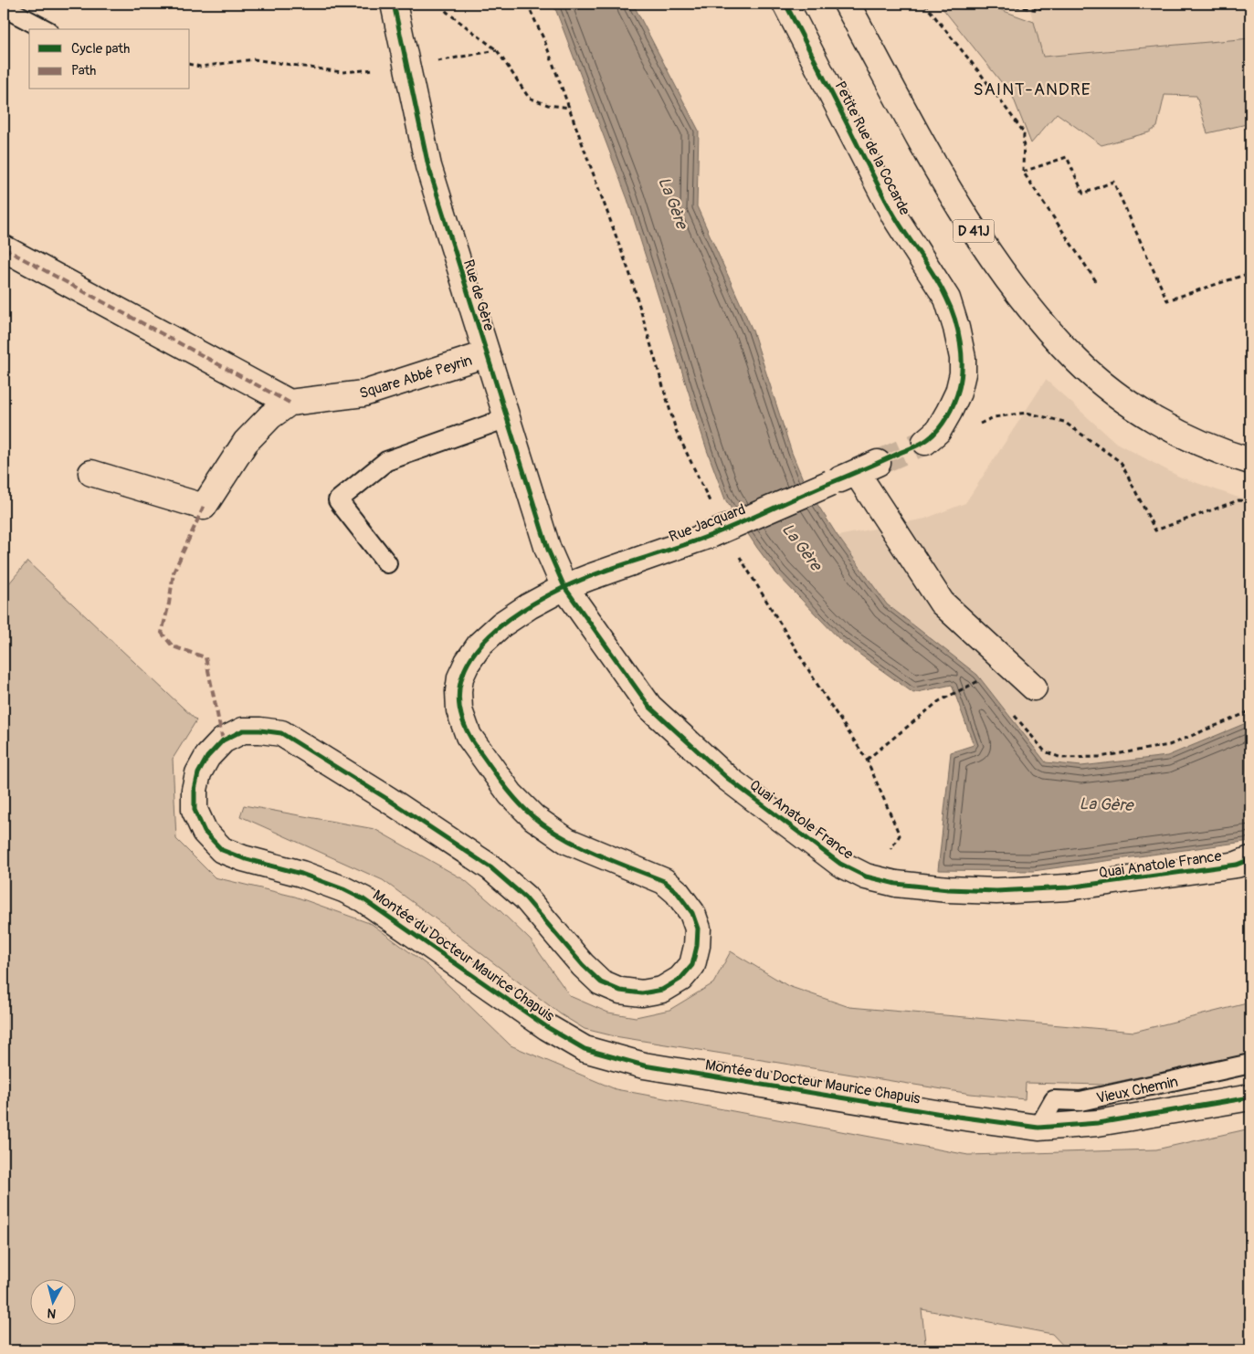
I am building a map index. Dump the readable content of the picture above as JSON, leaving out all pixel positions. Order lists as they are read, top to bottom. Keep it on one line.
{"streets":{"street":["Petite Rue de la Cocarde","D 41J","Rue de Gère","Square Abbé Peyrin","Rue Jacquard","Quai Anatole France","Montée du Docteur Maurice Chapuis"],"lane":["Vieux Chemin"]},"crossings":[["Rue de Gère","Square Abbé Peyrin"],["Rue de Gère","Rue Jacquard"],["Rue de Gère","Quai Anatole France"],["Rue de Gère","Montée du Docteur Maurice Chapuis"],["Rue Jacquard","Quai Anatole France"],["Rue Jacquard","Montée du Docteur Maurice Chapuis"],["Quai Anatole France","Montée du Docteur Maurice Chapuis"],["Montée du Docteur Maurice Chapuis","Vieux Chemin"]],"districts":["SAINT-ANDRE"],"water":["La Gère"],"legend":["Cycle path","Path"],"north":"bottom"}
